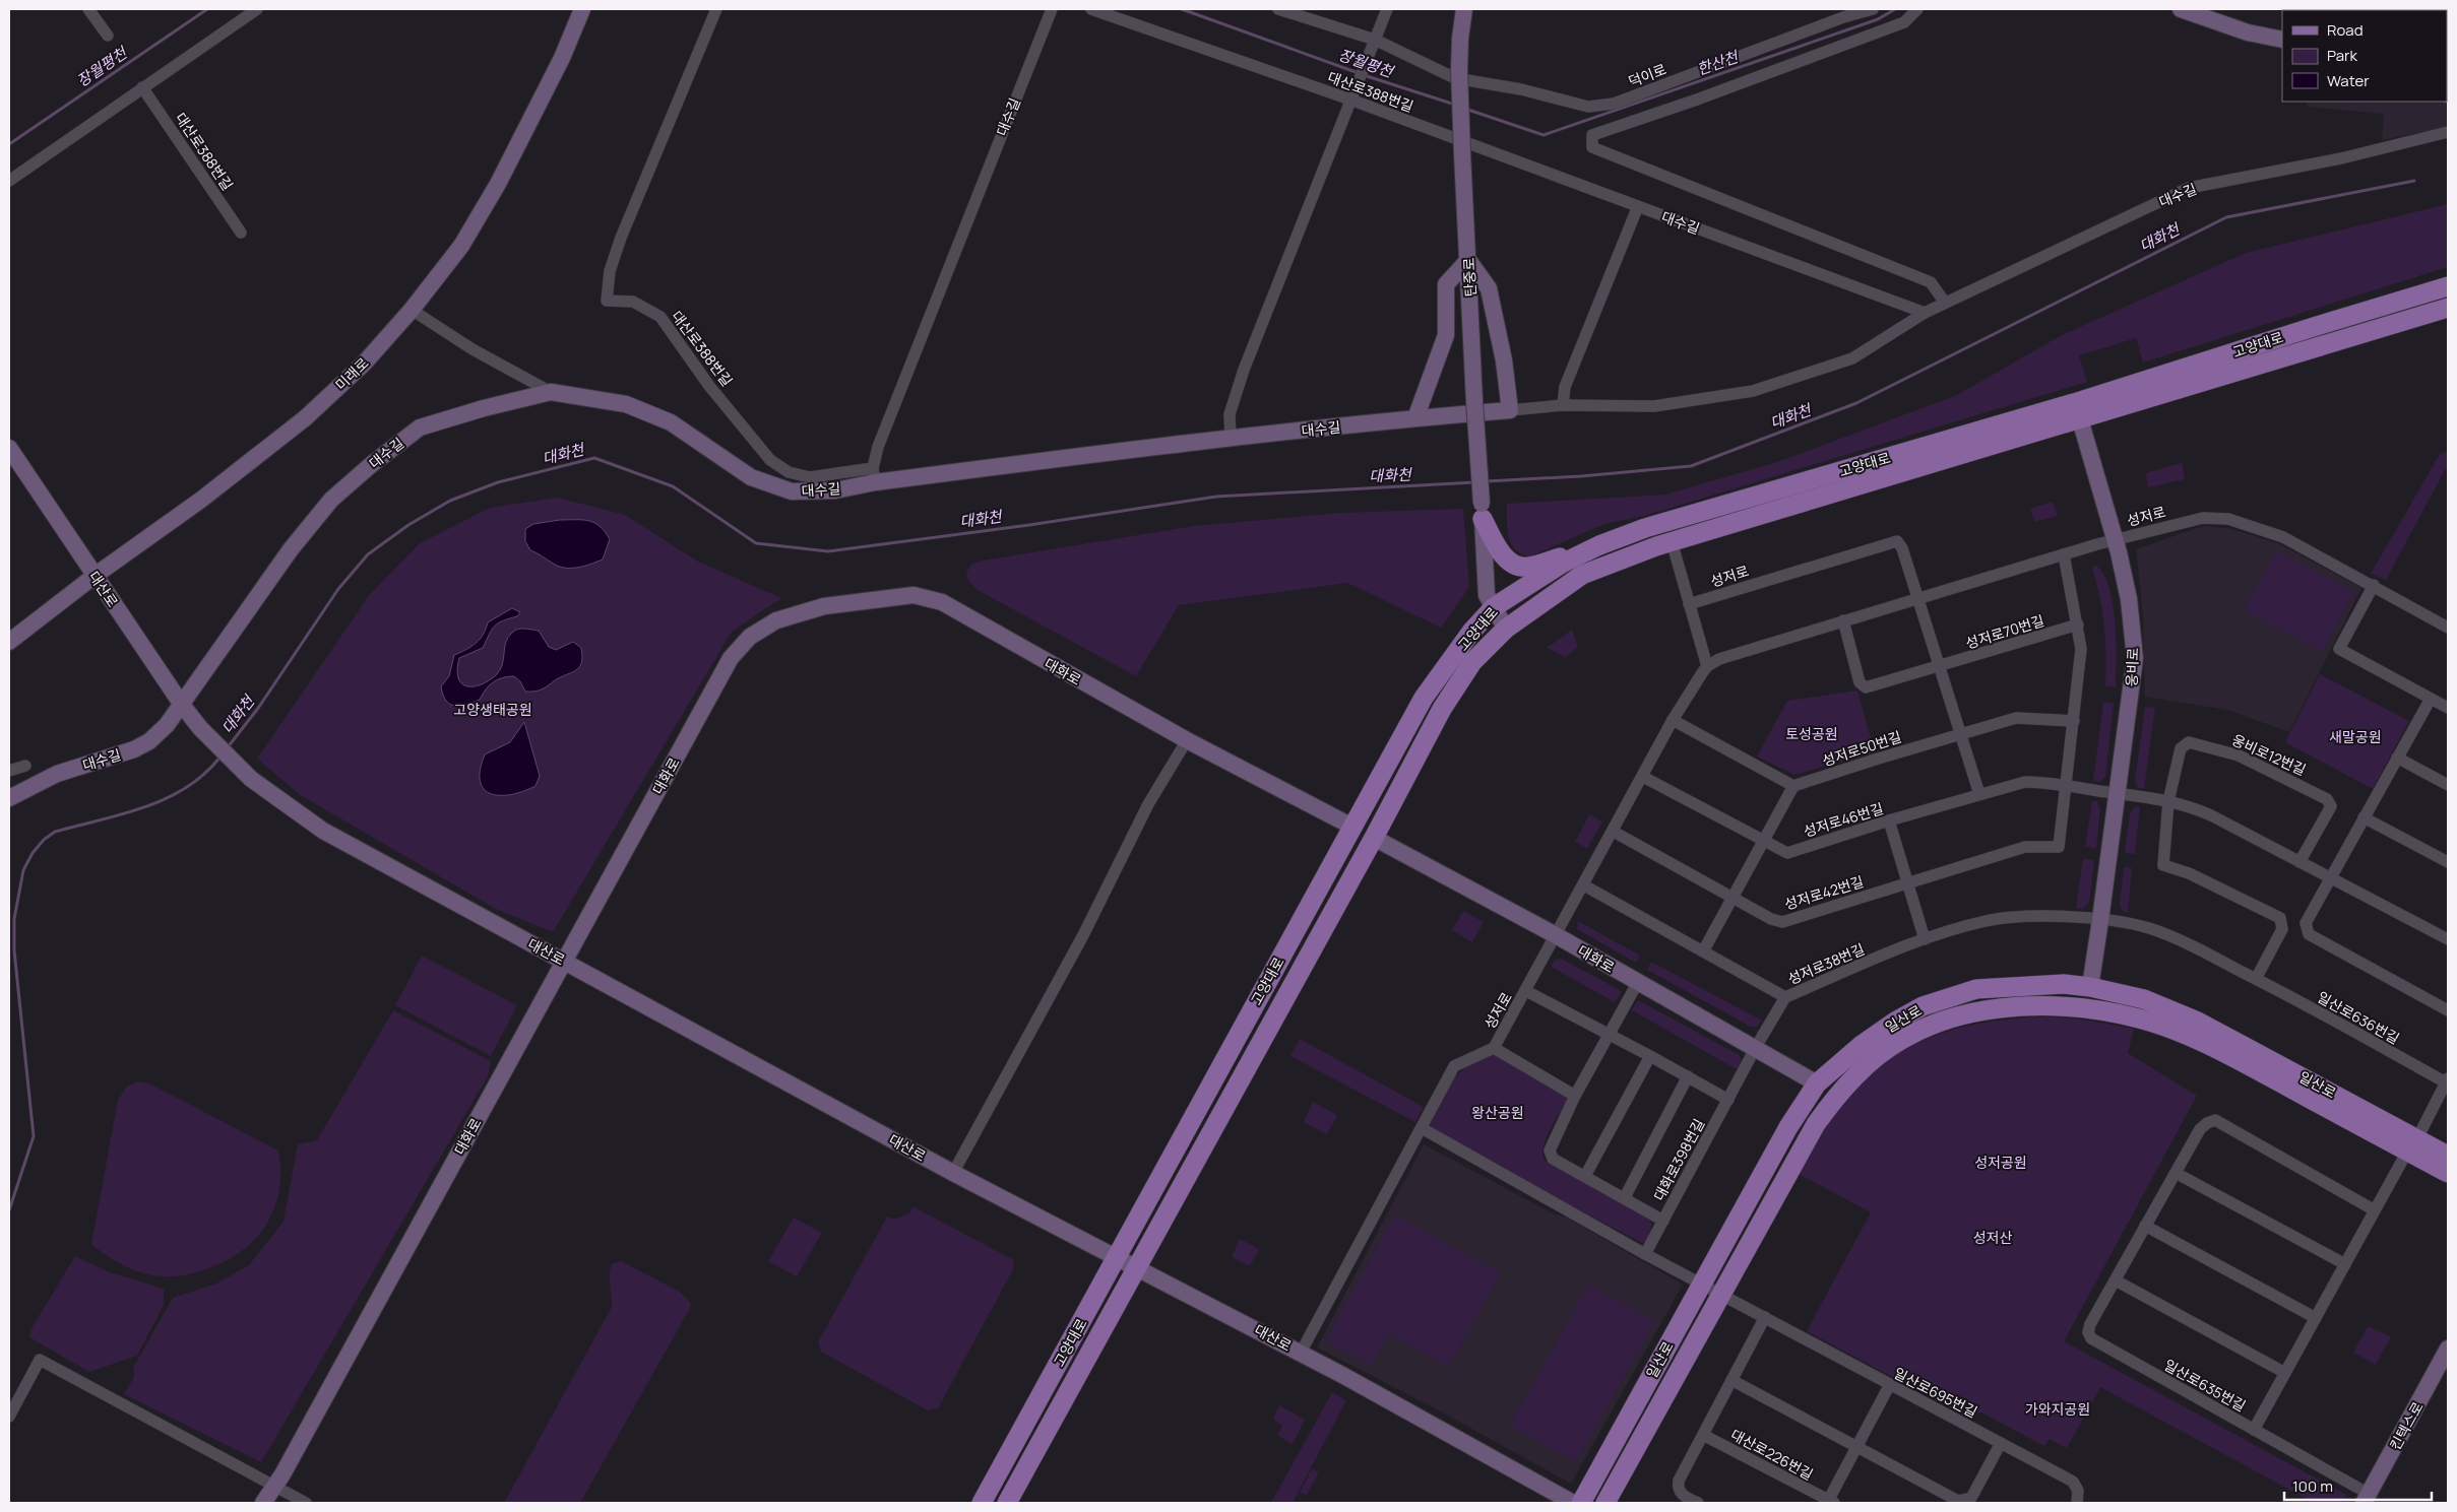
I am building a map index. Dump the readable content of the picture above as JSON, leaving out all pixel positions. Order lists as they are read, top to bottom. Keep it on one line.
{"streets":{"main road":["고양대로","일산로"],"street":["덕이로","대산로388번길","대수길","탄중로","미래로","성저로","대산로","성저로70번길","웅비로","대화로","성저로50번길","웅비로12번길","성저로46번길","성저로42번길","성저로38번길","일산로636번길","대화로398번길","일산로635번길","일산로695번길","킨텍스로","대산로226번길"]},"crossings":[["덕이로","탄중로"],["대산로388번길","대수길"],["대수길","대산로"],["고양대로","대산로"],["고양대로","웅비로"],["고양대로","대화로"],["미래로","대산로"],["성저로","대산로"],["성저로","성저로70번길"],["성저로","웅비로"],["성저로","대화로"],["성저로","성저로46번길"],["성저로","성저로42번길"],["성저로","성저로38번길"],["성저로","일산로695번길"],["대산로","대화로"],["웅비로","성저로46번길"],["웅비로","성저로38번길"],["웅비로","일산로"],["대화로","일산로"],["대화로","대화로398번길"],["웅비로12번길","일산로636번길"],["성저로46번길","성저로42번길"],["성저로38번길","대화로398번길"],["일산로636번길","일산로"],["일산로636번길","일산로635번길"],["일산로","일산로635번길"],["일산로","일산로695번길"],["일산로695번길","대산로226번길"]],"water":["장월평천","한산천","대화천"],"parks":["고양생태공원","토성공원","새말공원","왕산공원","성저공원","성저산","가와지공원"],"legend":["Road","Park","Water"],"scale_bar":"100 m"}
